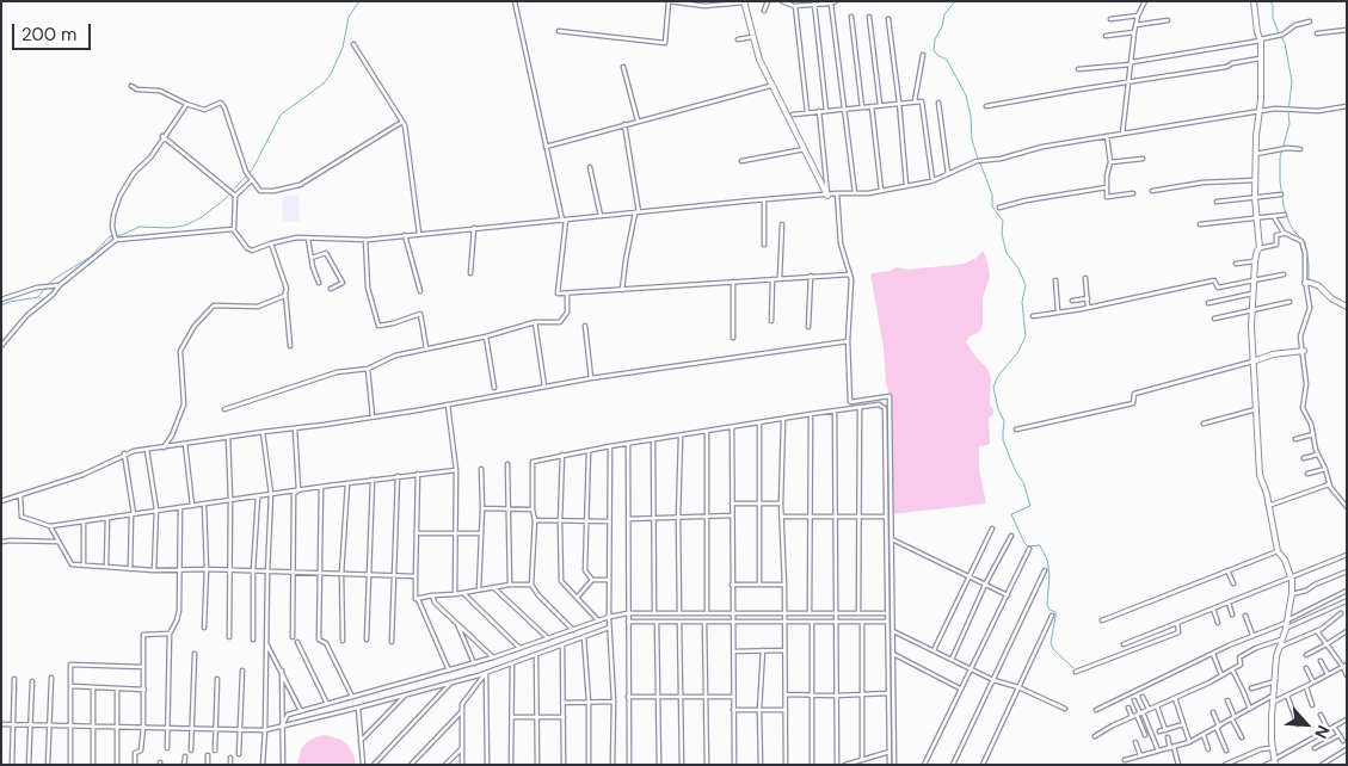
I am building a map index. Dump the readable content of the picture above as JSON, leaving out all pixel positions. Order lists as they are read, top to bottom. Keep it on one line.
{"scale_bar":"200 m","north":"bottom right"}
